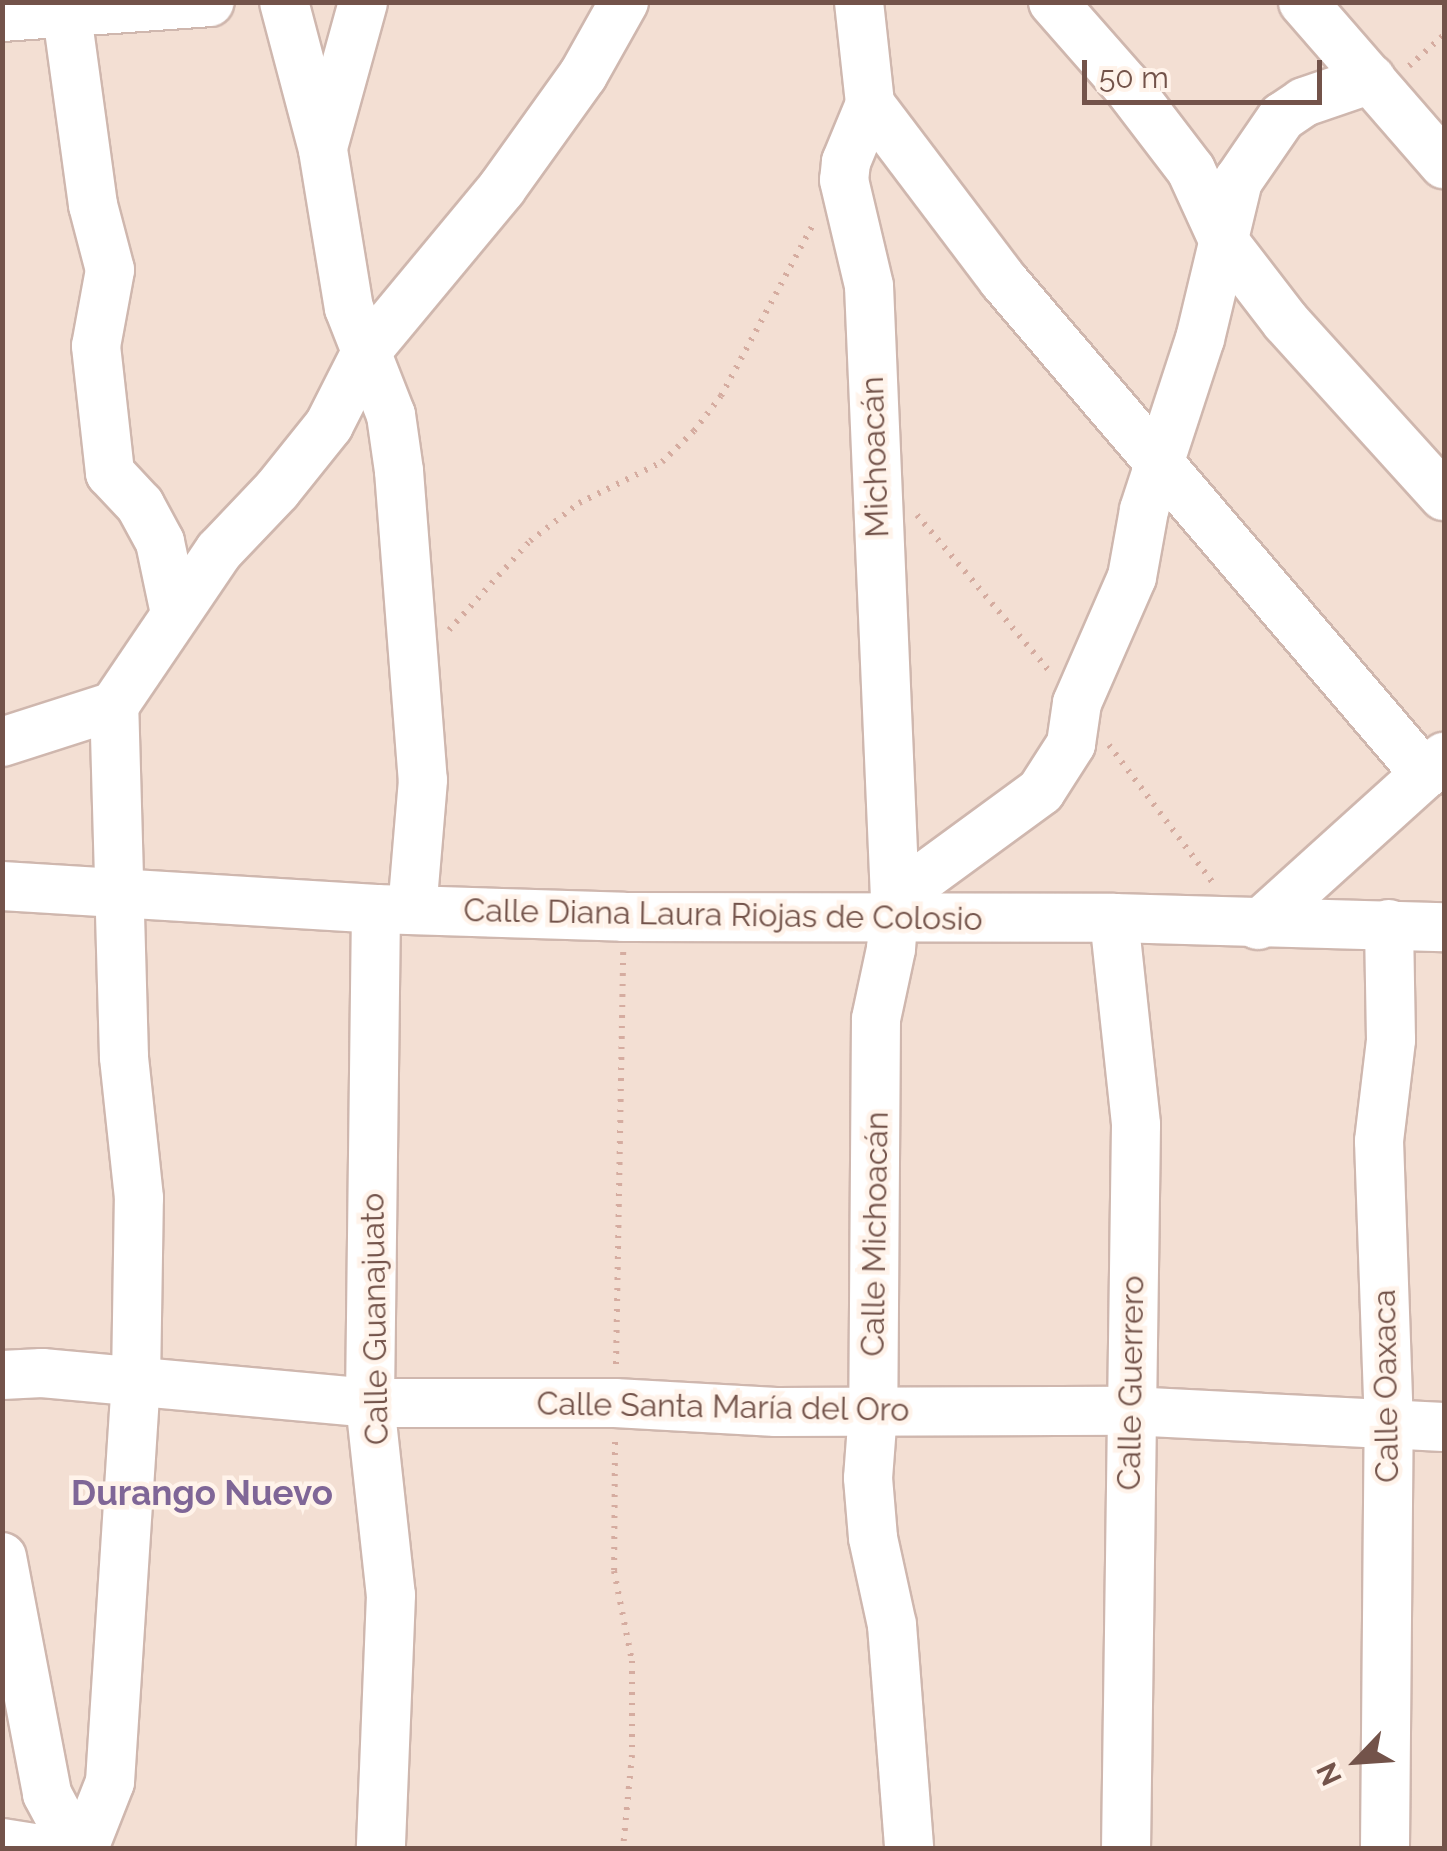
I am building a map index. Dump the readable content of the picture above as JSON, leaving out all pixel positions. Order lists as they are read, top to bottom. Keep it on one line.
{"streets":{"street":["Michoacán","Calle Diana Laura Riojas de Colosio","Calle Michoacán","Calle Guanajuato","Calle Guerrero","Calle Oaxaca","Calle Santa María del Oro"]},"crossings":[["Michoacán","Calle Diana Laura Riojas de Colosio"],["Michoacán","Calle Michoacán"],["Calle Diana Laura Riojas de Colosio","Calle Michoacán"],["Calle Diana Laura Riojas de Colosio","Calle Guanajuato"],["Calle Diana Laura Riojas de Colosio","Calle Guerrero"],["Calle Diana Laura Riojas de Colosio","Calle Oaxaca"],["Calle Michoacán","Calle Santa María del Oro"],["Calle Guanajuato","Calle Santa María del Oro"],["Calle Guerrero","Calle Santa María del Oro"],["Calle Oaxaca","Calle Santa María del Oro"]],"districts":["Durango Nuevo"],"scale_bar":"50 m","north":"bottom left"}
